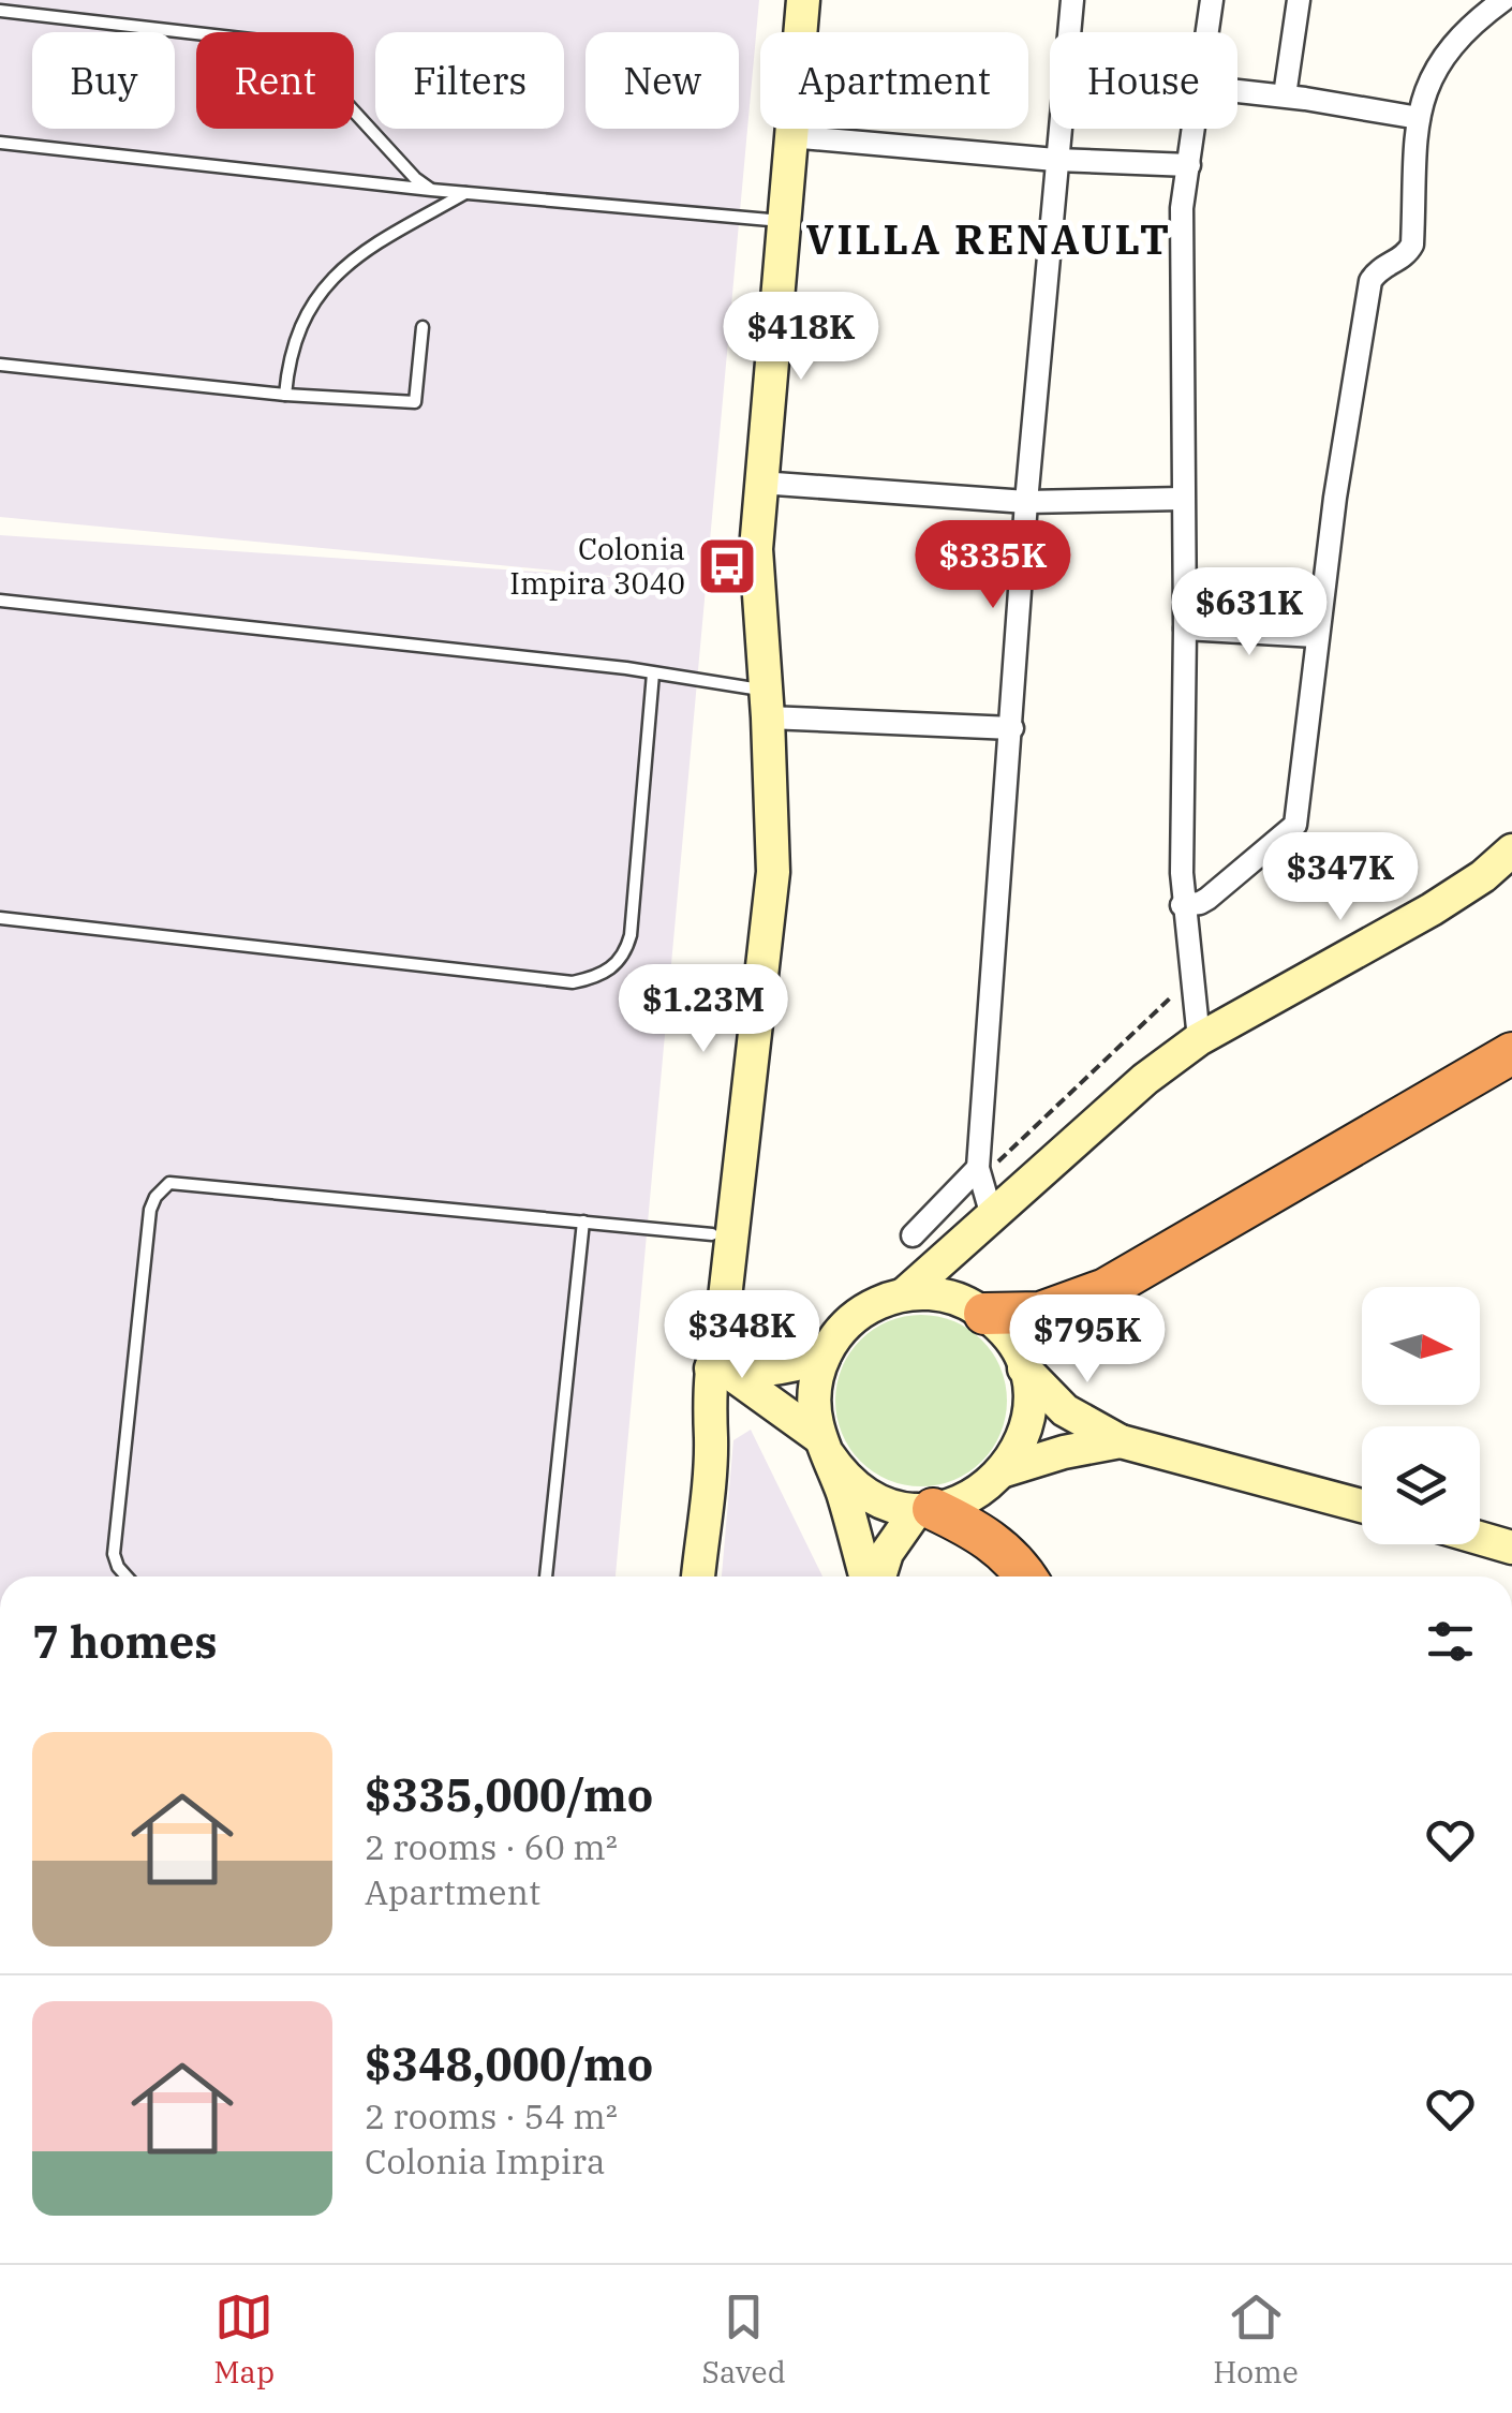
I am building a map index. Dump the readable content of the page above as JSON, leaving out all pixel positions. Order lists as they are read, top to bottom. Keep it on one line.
{"districts":["VILLA RENAULT"],"places":{"bus stop":["Colonia Impira 3040"]},"north":"right","page":{"chip":["Buy","Rent","Filters","New","Apartment","House"],"price":["$418K","$335K","$631K","$347K","$1.23M","$348K","$795K"],"heading":"7 homes","list":[{"name":"$335,000/mo","note":"2 rooms · 60 m² · Apartment"},{"name":"$348,000/mo","note":"2 rooms · 54 m² · Colonia Impira"}],"tabs":["Map","Saved","Home"]}}
